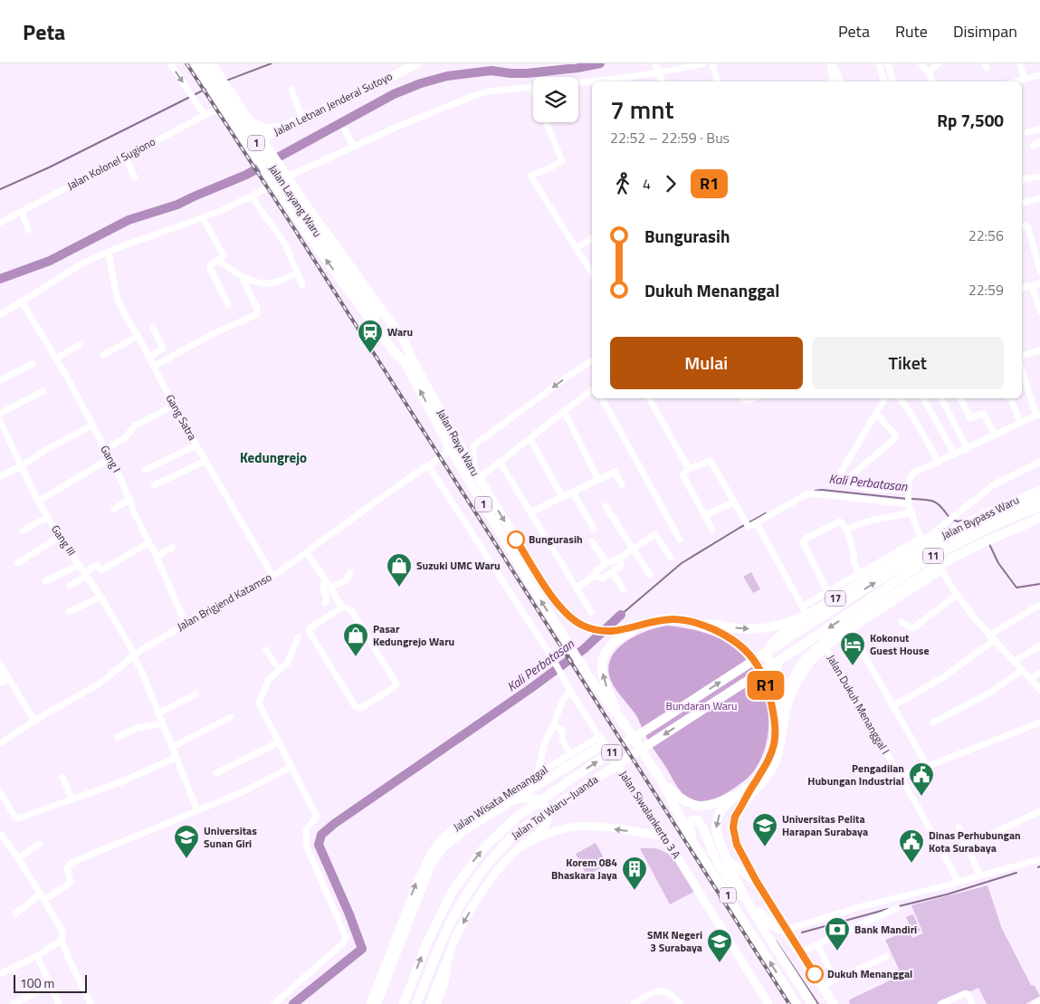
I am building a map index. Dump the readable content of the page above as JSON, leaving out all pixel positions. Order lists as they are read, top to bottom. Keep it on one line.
{"streets":{"highway":["Jalan Letnan Jenderal Sutoyo","1","Jalan Layang Waru","Jalan Raya Waru","Jalan Bypass Waru","11","17","Jalan Tol Waru–Juanda"],"main road":["Jalan Siwalankerto 3 A"],"street":["Jalan Kolonel Sugiono","Gang Satra","Gang I","Gang III","Jalan Brigjend Katamso","Jalan Dukuh Menanggal I","Jalan Wisata Menanggal"]},"crossings":[["Jalan Letnan Jenderal Sutoyo","Jalan Raya Waru"],["1","Jalan Raya Waru"],["Jalan Kolonel Sugiono","Jalan Raya Waru"],["Jalan Layang Waru","Jalan Raya Waru"],["Gang Satra","Jalan Brigjend Katamso"],["Jalan Raya Waru","Jalan Bypass Waru"],["Jalan Raya Waru","17"],["Gang I","Jalan Brigjend Katamso"],["Jalan Bypass Waru","17"],["Jalan Bypass Waru","Jalan Tol Waru–Juanda"],["Gang III","Jalan Brigjend Katamso"],["17","Jalan Dukuh Menanggal I"],["17","Jalan Tol Waru–Juanda"],["Jalan Brigjend Katamso","Jalan Siwalankerto 3 A"],["Jalan Wisata Menanggal","Jalan Siwalankerto 3 A"]],"one_way":["Jalan Wisata Menanggal"],"districts":["Kedungrejo"],"water":["Kali Perbatasan"],"parks":["Bundaran Waru"],"places":{"station":["Waru"],"other":["Bungurasih","Dukuh Menanggal"],"shop":["Suzuki UMC Waru","Pasar Kedungrejo Waru"],"hotel":["Kokonut Guest House"],"public building":["Pengadilan Hubungan Industrial","Dinas Perhubungan Kota Surabaya"],"school or university":["Universitas Pelita Harapan Surabaya","Universitas Sunan Giri","SMK Negeri 3 Surabaya"],"building":["Korem 084 Bhaskara Jaya"],"bank":["Bank Mandiri"]},"lines":["bus line R1"],"scale_bar":"100 m","page":{"header":"Peta","nav":["Peta","Rute","Disimpan"],"on_map":"R1","heading":["7 mnt","22:52 – 22:59 · Bus","Rp 7,500"],"legs":["4","R1"],"list":[{"name":"Bungurasih","value":"22:56"},{"name":"Dukuh Menanggal","value":"22:59"}],"buttons":["Mulai","Tiket"],"scale":"100 m"}}
